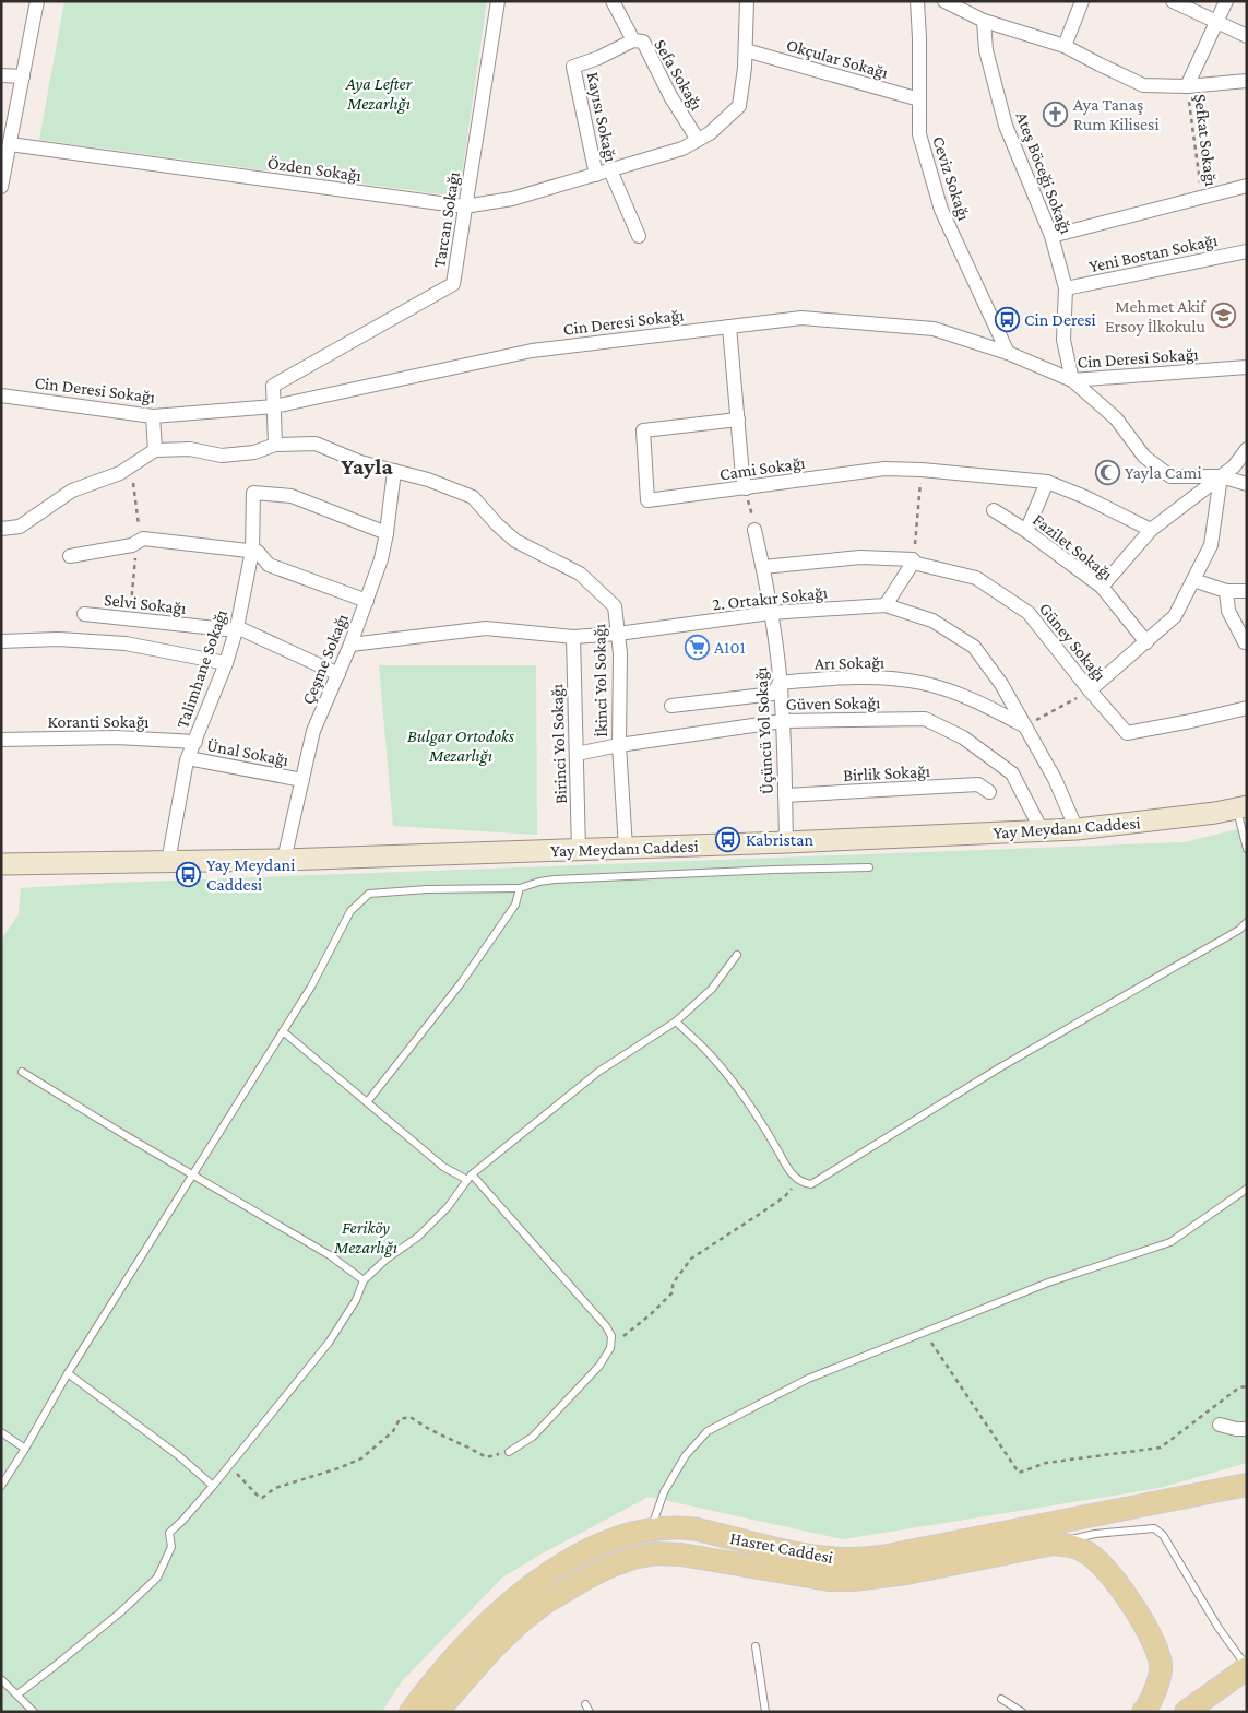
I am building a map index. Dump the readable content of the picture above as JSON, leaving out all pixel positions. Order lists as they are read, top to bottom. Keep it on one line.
{"streets":{"main road":["Hasret Caddesi"],"street":["Okçular Sokağı","Sefa Sokağı","Kayısı Sokağı","Özden Sokağı","Ateş Böceği Sokağı","Ceviz Sokağı","Tarcan Sokağı","Yeni Bostan Sokağı","Cin Deresi Sokağı","Cami Sokağı","Fazilet Sokağı","2. Ortakır Sokağı","Selvi Sokağı","Güney Sokağı","Çeşme Sokağı","Arı Sokağı","Talimhane Sokağı","İkinci Yol Sokağı","Güven Sokağı","Koranti Sokağı","Üçüncü Yol Sokağı","Birinci Yol Sokağı","Ünal Sokağı","Birlik Sokağı","Yay Meydanı Caddesi"],"path":["Şefkat Sokağı"]},"crossings":[["Okçular Sokağı","Özden Sokağı"],["Okçular Sokağı","Ceviz Sokağı"],["Sefa Sokağı","Kayısı Sokağı"],["Sefa Sokağı","Özden Sokağı"],["Kayısı Sokağı","Özden Sokağı"],["Özden Sokağı","Tarcan Sokağı"],["Ateş Böceği Sokağı","Yeni Bostan Sokağı"],["Ateş Böceği Sokağı","Cin Deresi Sokağı"],["Ceviz Sokağı","Cin Deresi Sokağı"],["Tarcan Sokağı","Cin Deresi Sokağı"],["2. Ortakır Sokağı","Güney Sokağı"],["2. Ortakır Sokağı","Çeşme Sokağı"],["2. Ortakır Sokağı","Arı Sokağı"],["2. Ortakır Sokağı","İkinci Yol Sokağı"],["2. Ortakır Sokağı","Üçüncü Yol Sokağı"],["2. Ortakır Sokağı","Birinci Yol Sokağı"],["2. Ortakır Sokağı","Yay Meydanı Caddesi"],["Selvi Sokağı","Çeşme Sokağı"],["Selvi Sokağı","Talimhane Sokağı"],["Çeşme Sokağı","Talimhane Sokağı"],["Çeşme Sokağı","İkinci Yol Sokağı"],["Çeşme Sokağı","Ünal Sokağı"],["Çeşme Sokağı","Yay Meydanı Caddesi"],["Arı Sokağı","Üçüncü Yol Sokağı"],["Talimhane Sokağı","Koranti Sokağı"],["Talimhane Sokağı","Ünal Sokağı"],["Talimhane Sokağı","Yay Meydanı Caddesi"],["İkinci Yol Sokağı","Güven Sokağı"],["İkinci Yol Sokağı","Yay Meydanı Caddesi"],["Güven Sokağı","Üçüncü Yol Sokağı"],["Güven Sokağı","Birinci Yol Sokağı"],["Güven Sokağı","Yay Meydanı Caddesi"],["Üçüncü Yol Sokağı","Birlik Sokağı"],["Üçüncü Yol Sokağı","Yay Meydanı Caddesi"],["Birinci Yol Sokağı","Yay Meydanı Caddesi"]],"districts":["Yayla"],"parks":["Aya Lefter Mezarlığı","Bulgar Ortodoks Mezarlığı","Feriköy Mezarlığı"],"places":{"church":["Aya Tanaş Rum Kilisesi"],"school or university":["Mehmet Akif Ersoy İlkokulu"],"bus stop":["Cin Deresi","Kabristan","Yay Meydani Caddesi"],"mosque":["Yayla Cami"],"supermarket":["A101"]}}
